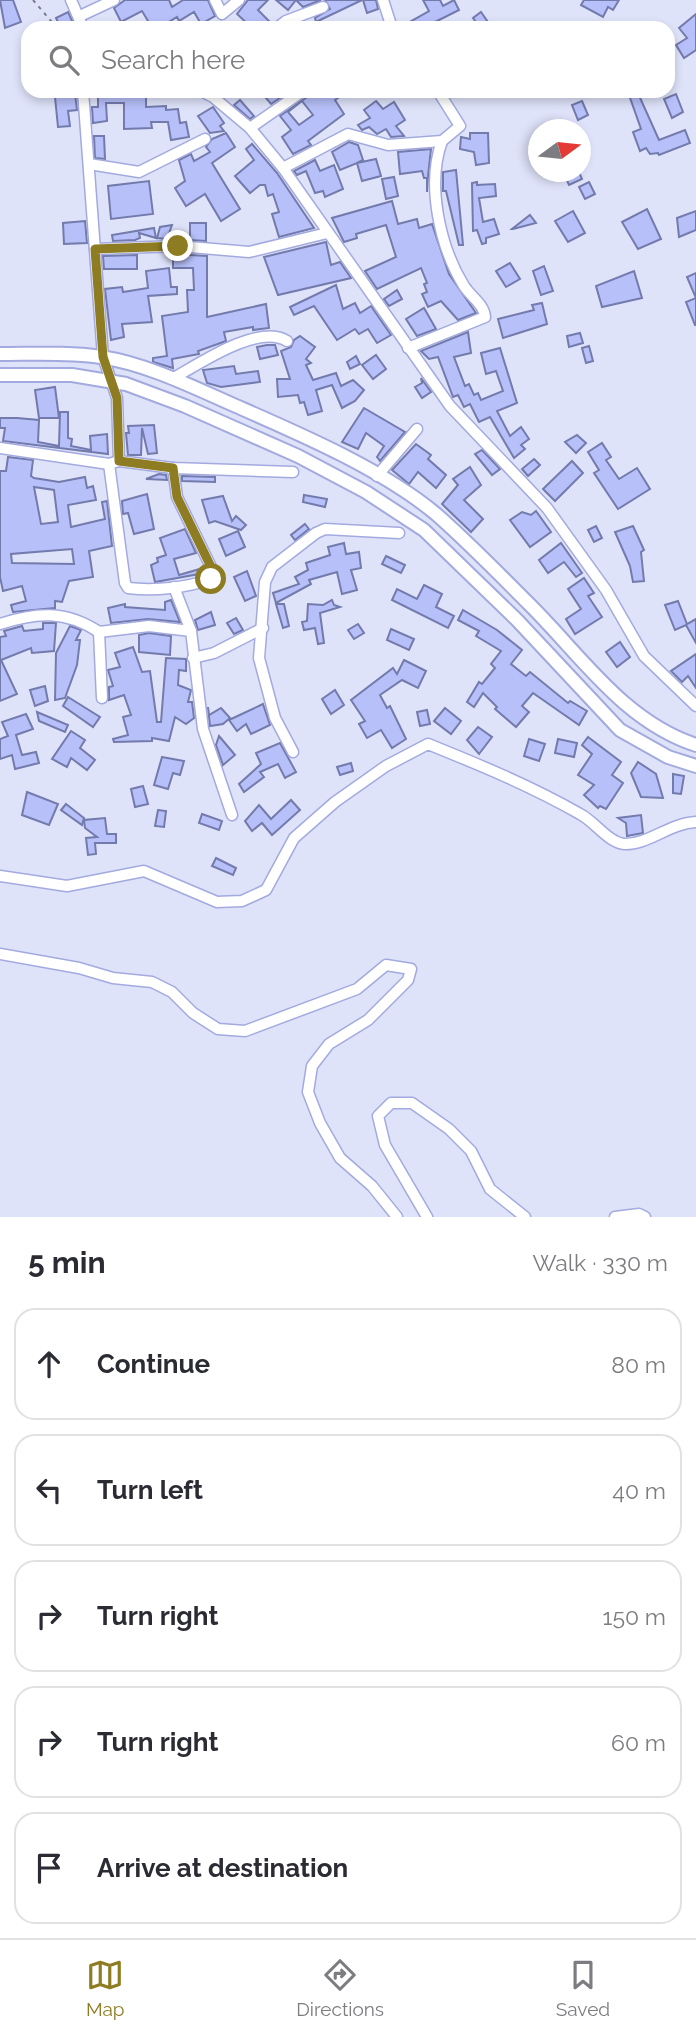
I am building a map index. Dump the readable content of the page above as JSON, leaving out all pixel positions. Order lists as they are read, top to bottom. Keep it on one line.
{"north":"right","page":{"search":"Search here","heading":["5 min","Walk · 330 m"],"list":[["Continue","80 m"],["Turn left","40 m"],["Turn right","150 m"],["Turn right","60 m"],"Arrive at destination"],"nav":["Map","Directions","Saved"]}}
